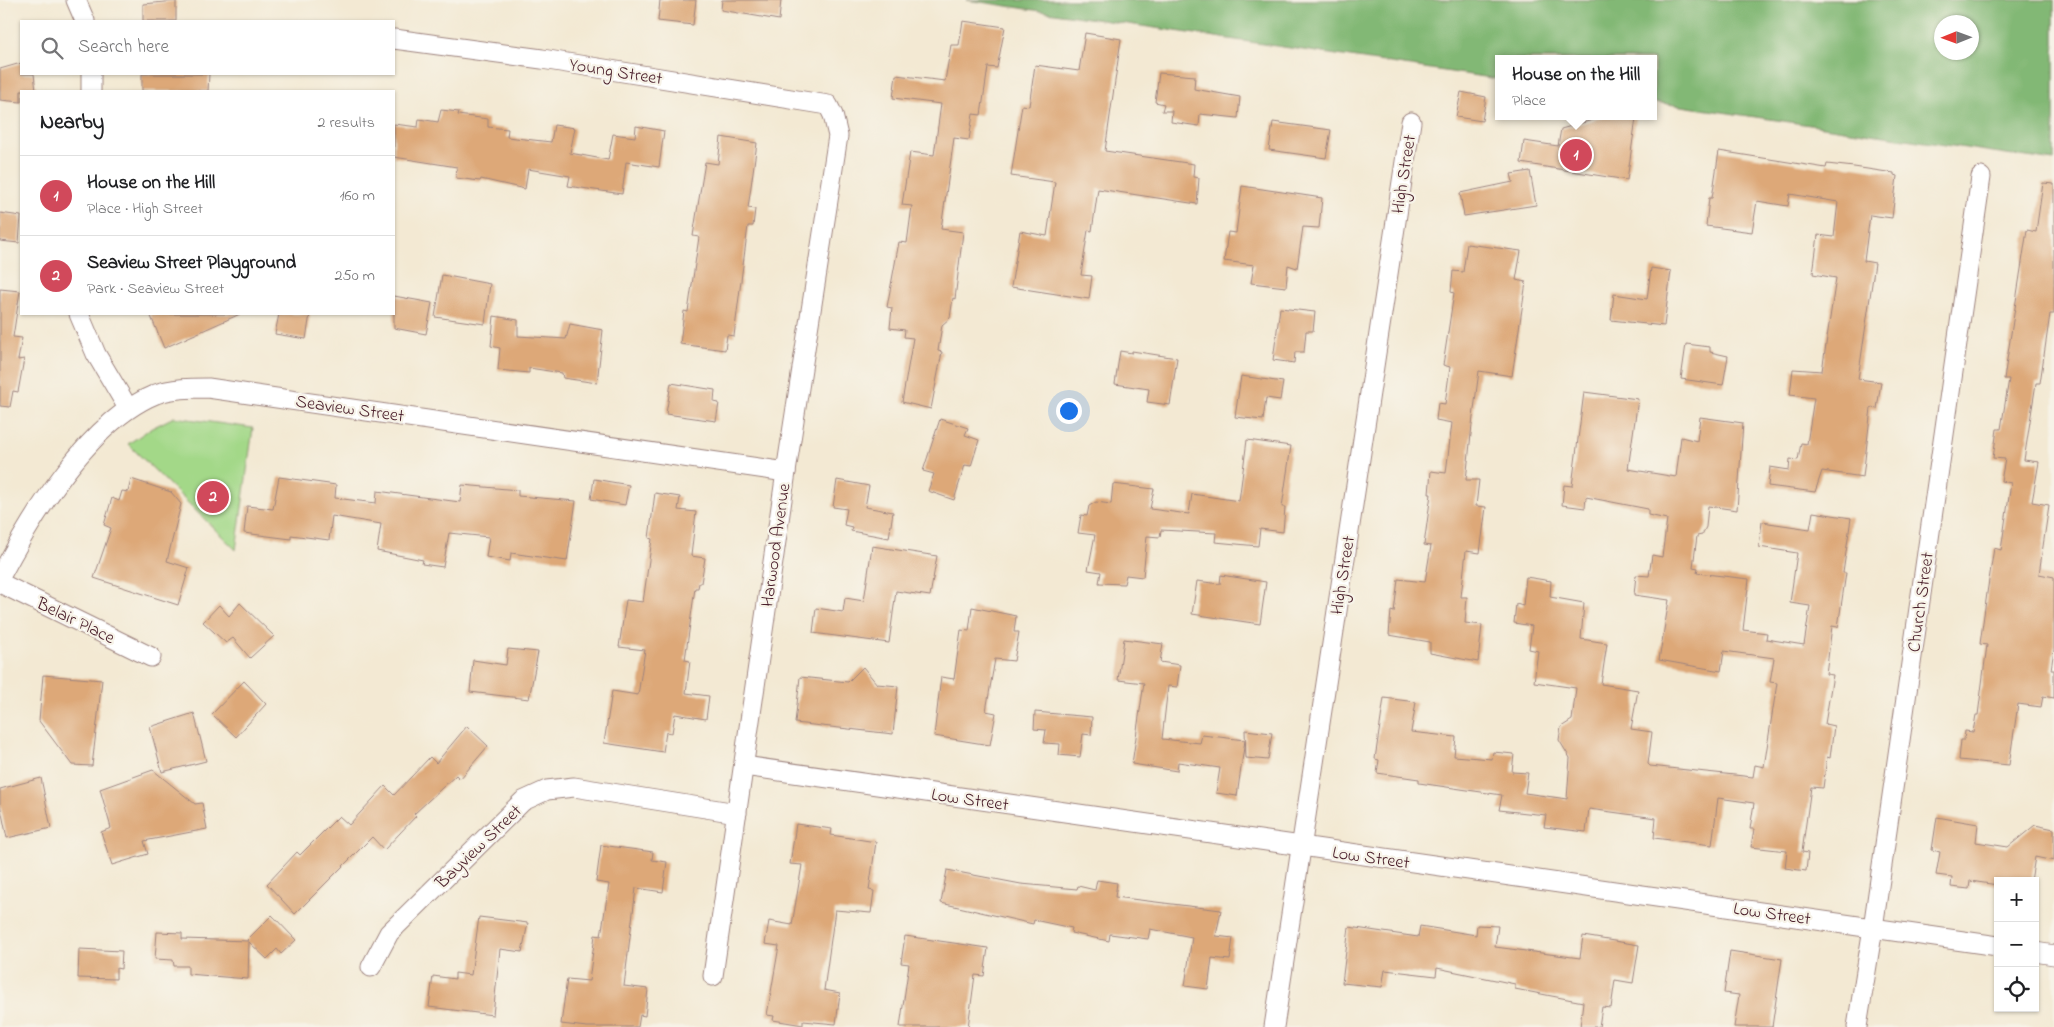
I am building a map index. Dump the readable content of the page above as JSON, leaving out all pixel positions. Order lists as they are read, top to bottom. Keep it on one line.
{"streets":{"street":["Young Street","High Street","Seaview Street","Harwood Avenue","Church Street","Belair Place","Low Street","Bayview Street"]},"crossings":[["Young Street","Harwood Avenue"],["High Street","Low Street"],["Seaview Street","Harwood Avenue"],["Harwood Avenue","Low Street"],["Harwood Avenue","Bayview Street"],["Church Street","Low Street"]],"north":"left","page":{"search":"Search here","popup":["House on the Hill","Place"],"heading":["Nearby","2 results"],"pins":["1","2"],"list":[{"mark":"1","name":"House on the Hill","note":"Place · High Street","value":"160 m"},{"mark":"2","name":"Seaview Street Playground","note":"Park · Seaview Street","value":"250 m"}],"map_buttons":["+","−"]}}
